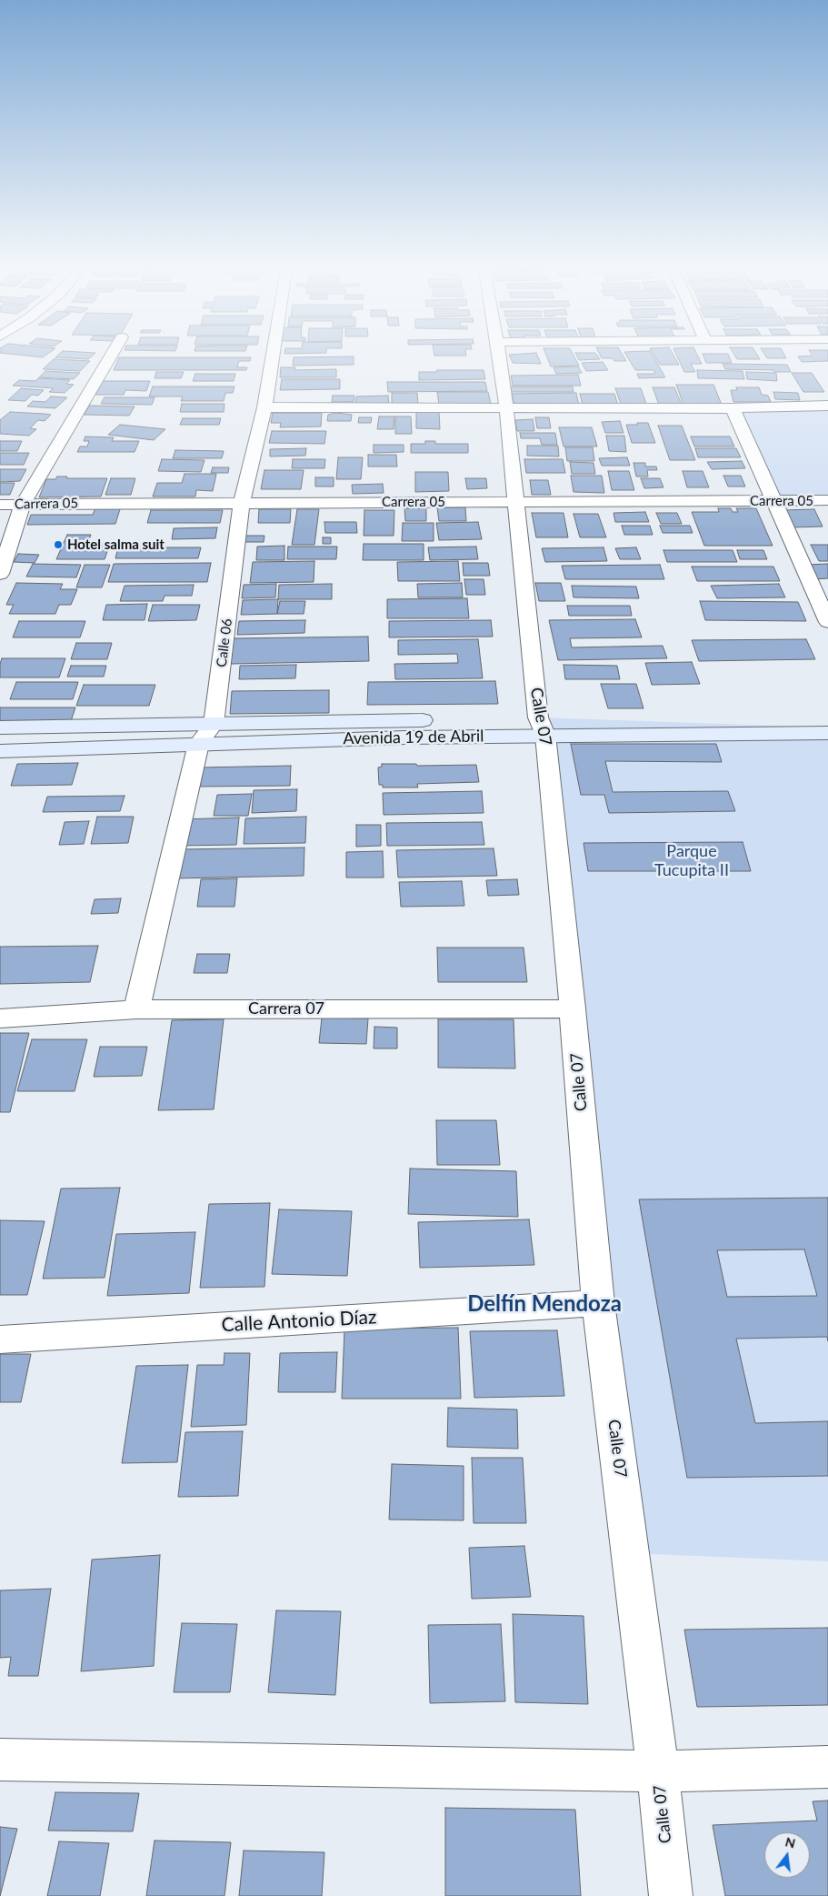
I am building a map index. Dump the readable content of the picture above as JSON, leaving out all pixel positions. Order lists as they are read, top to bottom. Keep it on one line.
{"streets":{"street":["Carrera 05","Calle 06","Calle 07","Avenida 19 de Abril","Carrera 07","Calle Antonio Díaz"]},"crossings":[["Carrera 05","Calle 06"],["Carrera 05","Calle 07"],["Calle 06","Avenida 19 de Abril"],["Calle 06","Carrera 07"],["Calle 07","Avenida 19 de Abril"],["Calle 07","Carrera 07"],["Calle 07","Calle Antonio Díaz"]],"districts":["Delfín Mendoza"],"parks":["Parque Tucupita II"],"places":["Hotel salma suit"],"north":"top"}
